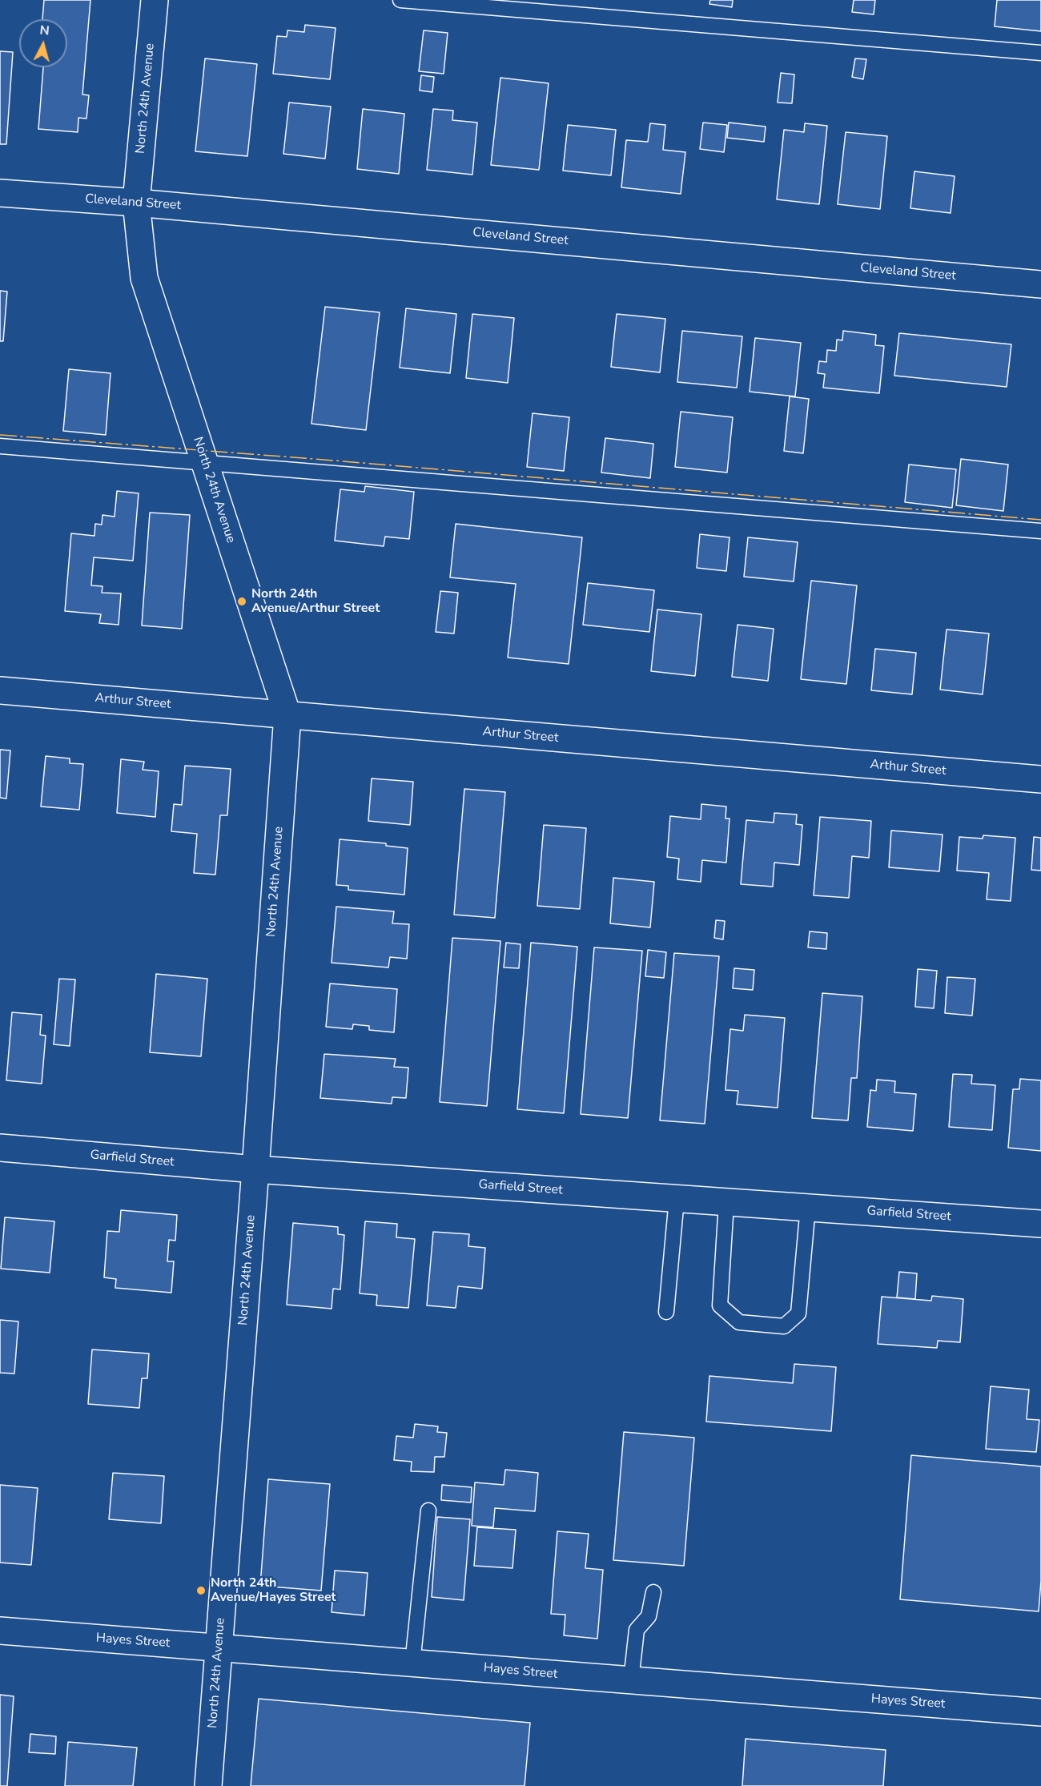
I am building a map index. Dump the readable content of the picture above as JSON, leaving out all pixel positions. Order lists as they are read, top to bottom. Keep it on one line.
{"streets":{"street":["North 24th Avenue","Cleveland Street","Arthur Street","Garfield Street","Hayes Street"]},"crossings":[["North 24th Avenue","Cleveland Street"],["North 24th Avenue","Arthur Street"],["North 24th Avenue","Garfield Street"],["North 24th Avenue","Hayes Street"]],"places":["North 24th Avenue/Arthur Street","North 24th Avenue/Hayes Street"],"north":"top"}
